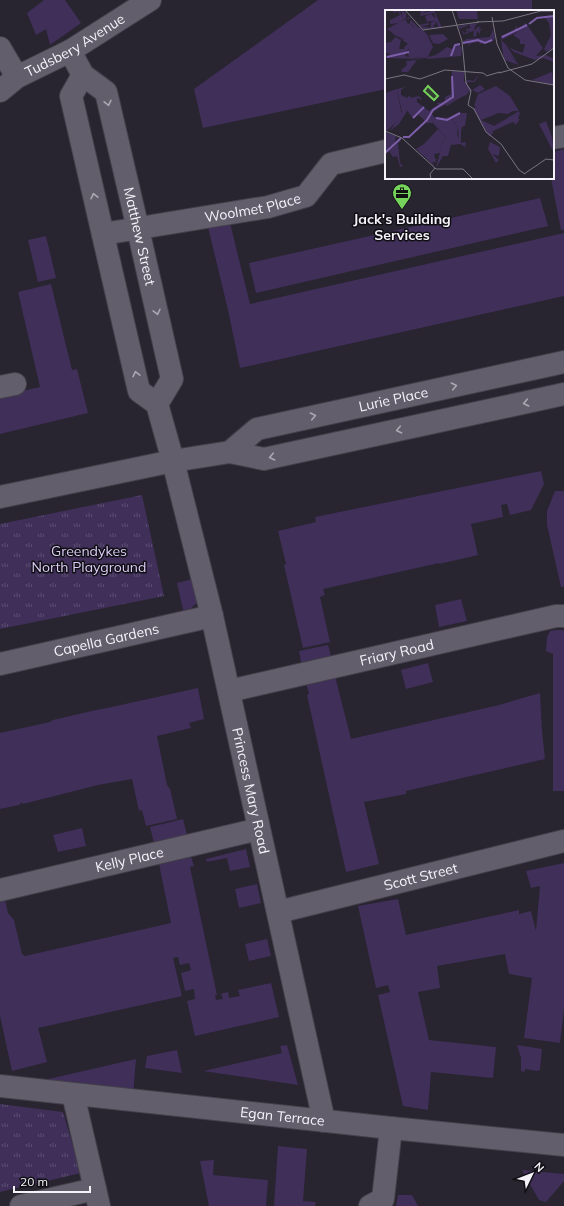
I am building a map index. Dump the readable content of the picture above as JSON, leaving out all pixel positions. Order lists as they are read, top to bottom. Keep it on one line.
{"streets":{"street":["Tudsbery Avenue","Woolmet Place","Matthew Street","Lurie Place","Capella Gardens","Friary Road","Princess Mary Road","Kelly Place","Scott Street","Egan Terrace"]},"crossings":[["Tudsbery Avenue","Matthew Street"],["Woolmet Place","Matthew Street"],["Capella Gardens","Princess Mary Road"],["Friary Road","Princess Mary Road"],["Princess Mary Road","Kelly Place"],["Princess Mary Road","Scott Street"],["Princess Mary Road","Egan Terrace"]],"parks":["Greendykes North Playground"],"places":{"office":["Jack's Building Services"]},"scale_bar":"20 m","north":"top right"}
